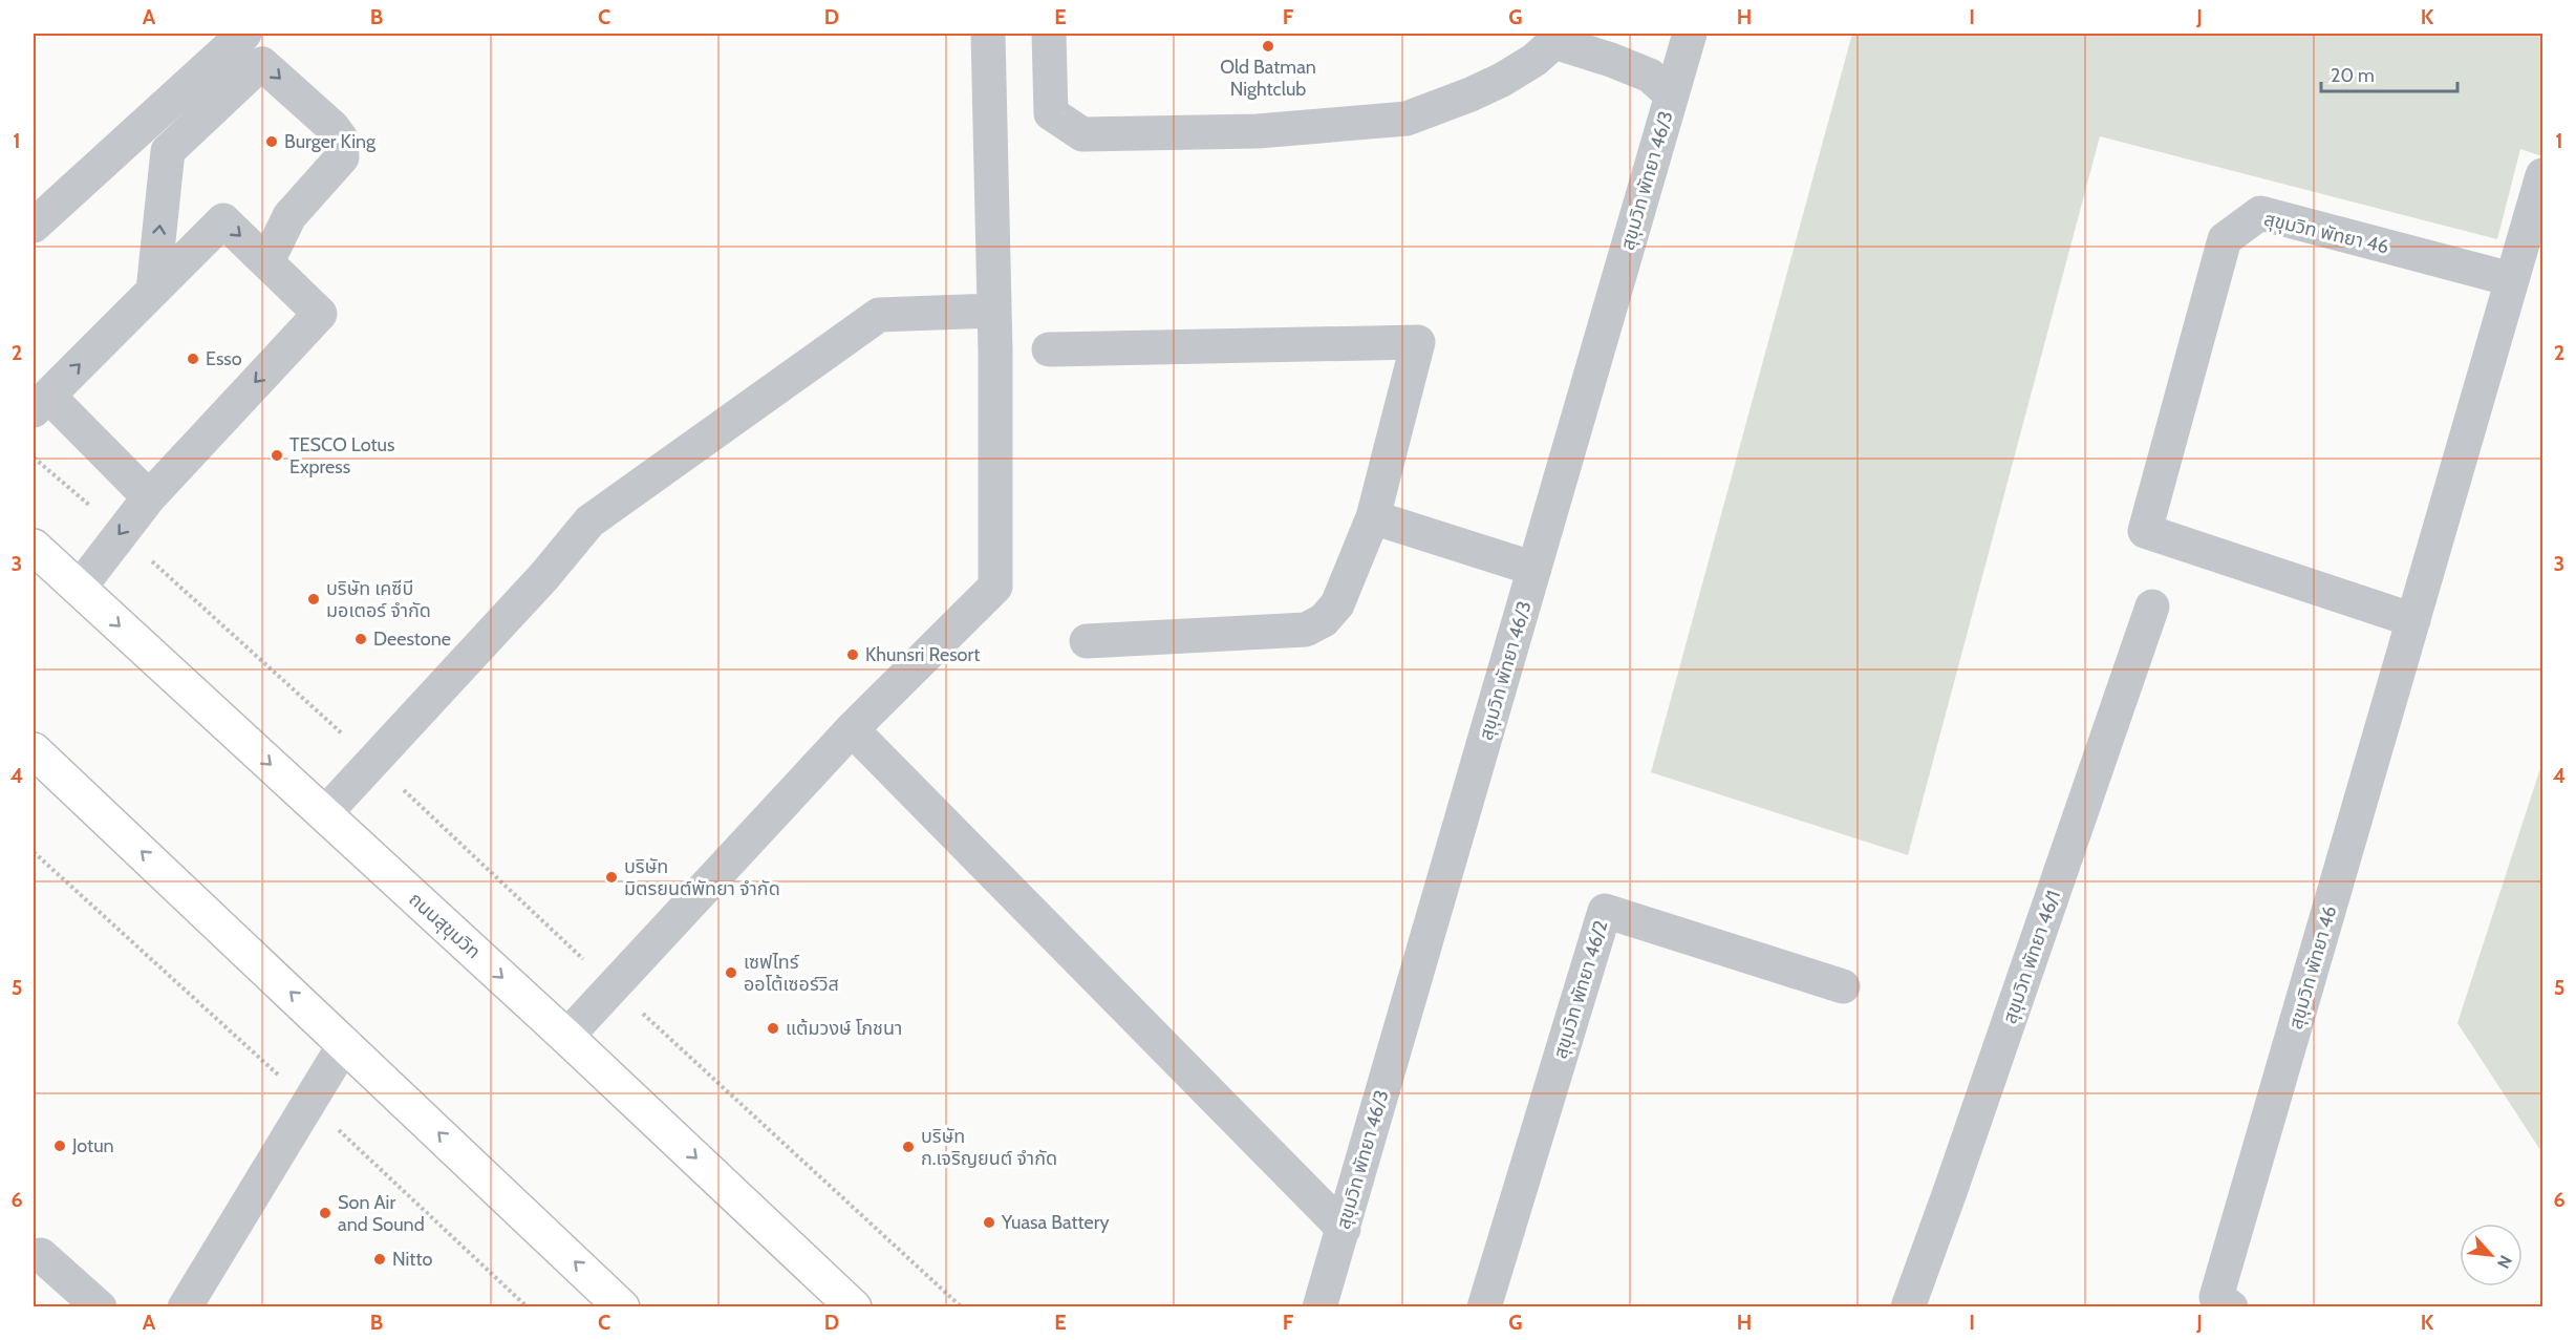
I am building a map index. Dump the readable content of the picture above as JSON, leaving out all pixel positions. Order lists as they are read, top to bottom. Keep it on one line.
{"streets":{"highway":["ถนนสุขุมวิท"],"street":["สุขุมวิท พัทยา 46/3","สุขุมวิท พัทยา 46","สุขุมวิท พัทยา 46/1","สุขุมวิท พัทยา 46/2"]},"places":["Old Batman Nightclub","Burger King","Esso","TESCO Lotus Express","บริษัท เคซีบี มอเตอร์ จำกัด","Deestone","Khunsri Resort","บริษัท มิตรยนต์พัทยา จำกัด","เซฟไทร์ ออโต้เซอร์วิส","แต้มวงษ์ โภชนา","Jotun","บริษัท ก.เจริญยนต์ จำกัด","Son Air and Sound","Yuasa Battery","Nitto"],"scale_bar":"20 m","north":"bottom right","grid":{"columns":["A","B","C","D","E","F","G","H","I","J","K"],"rows":["1","2","3","4","5","6"]}}
